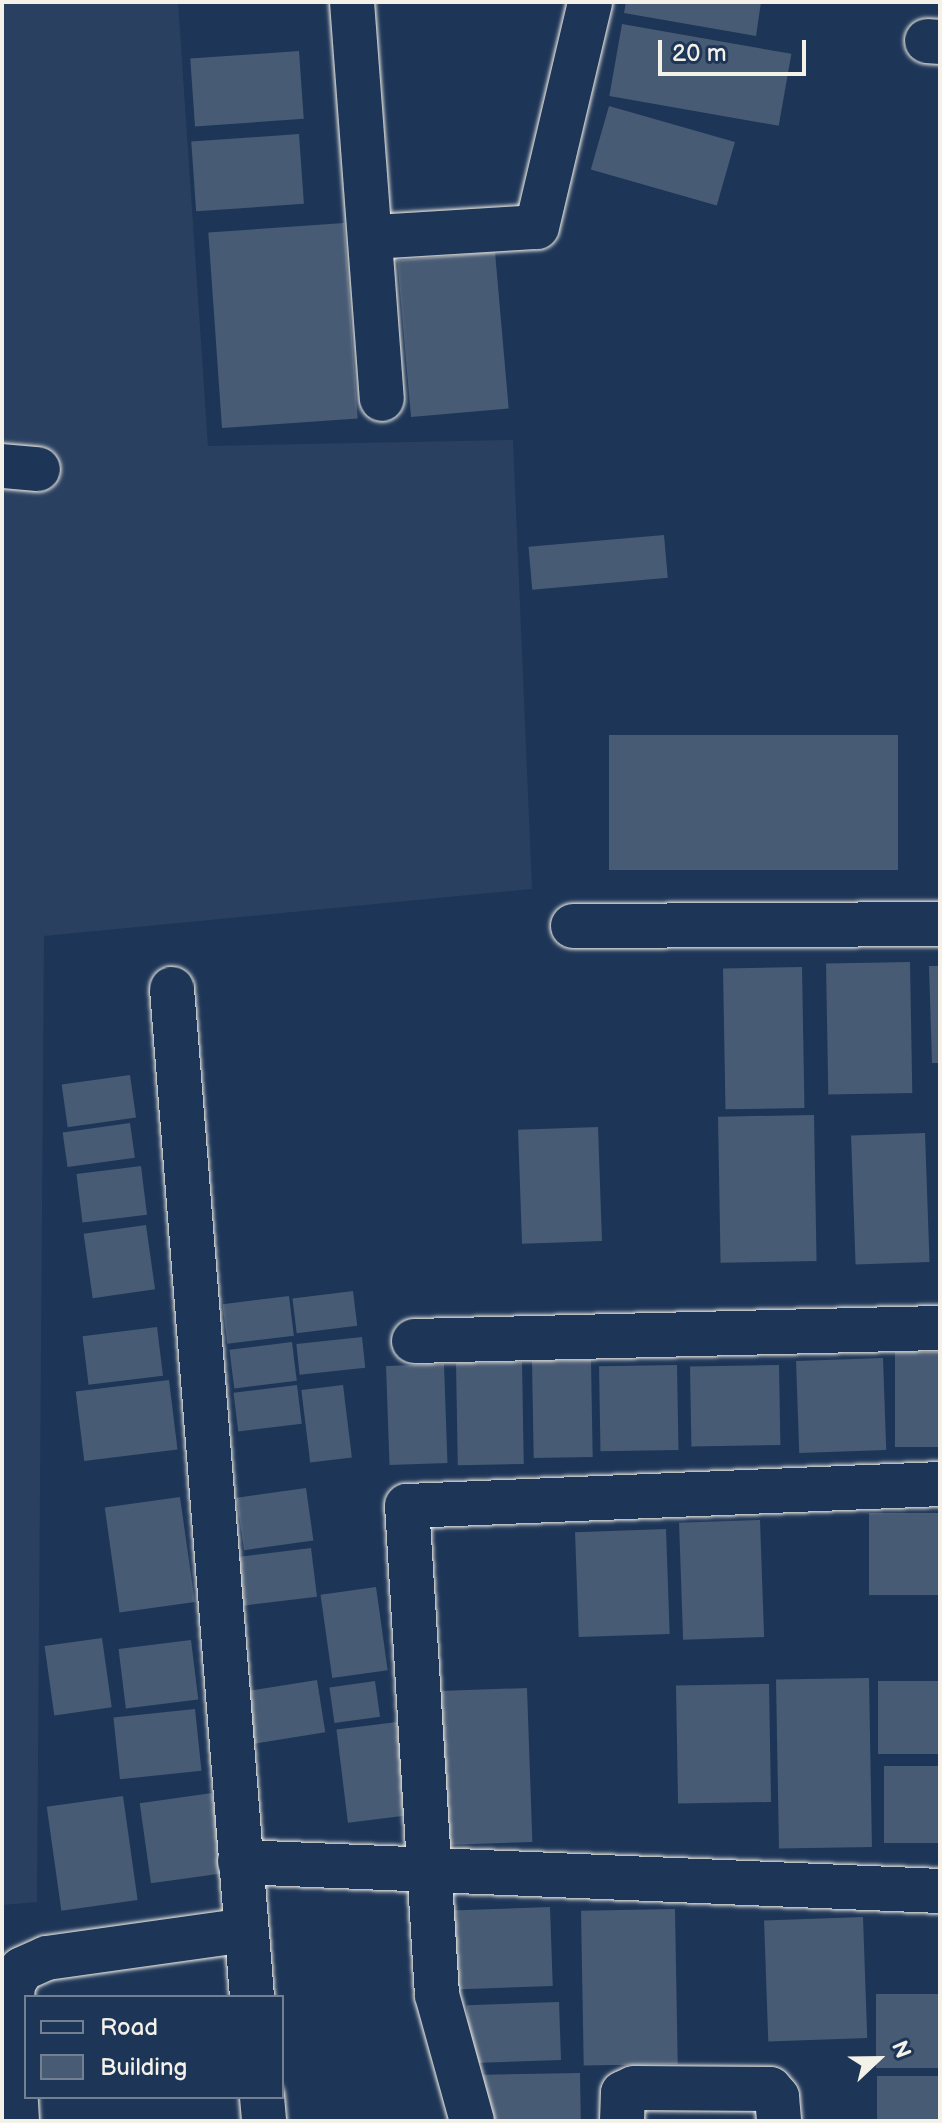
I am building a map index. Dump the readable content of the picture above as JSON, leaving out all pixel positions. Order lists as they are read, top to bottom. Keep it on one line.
{"legend":["Road","Building"],"scale_bar":"20 m","north":"right"}
